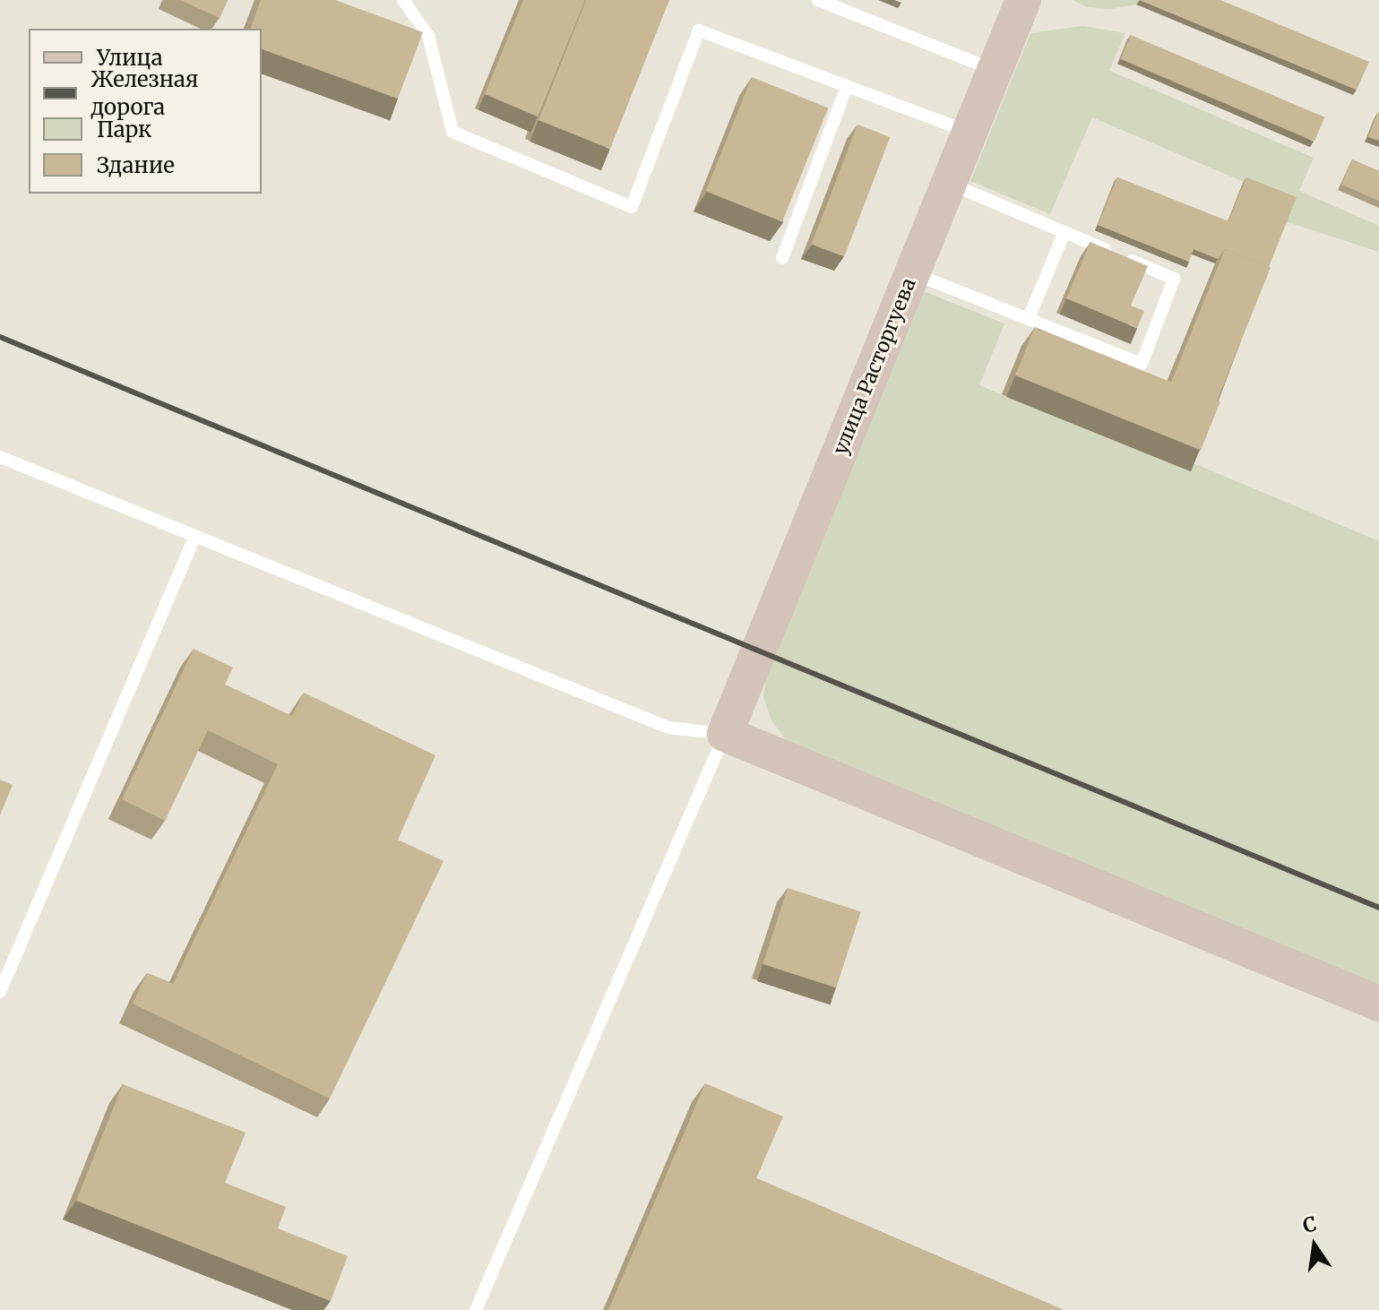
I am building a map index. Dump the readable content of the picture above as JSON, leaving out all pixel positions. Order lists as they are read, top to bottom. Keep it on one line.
{"streets":{"street":["улица Расторгуева"]},"legend":["Улица","Железная дорога","Парк","Здание"],"north":"top"}
